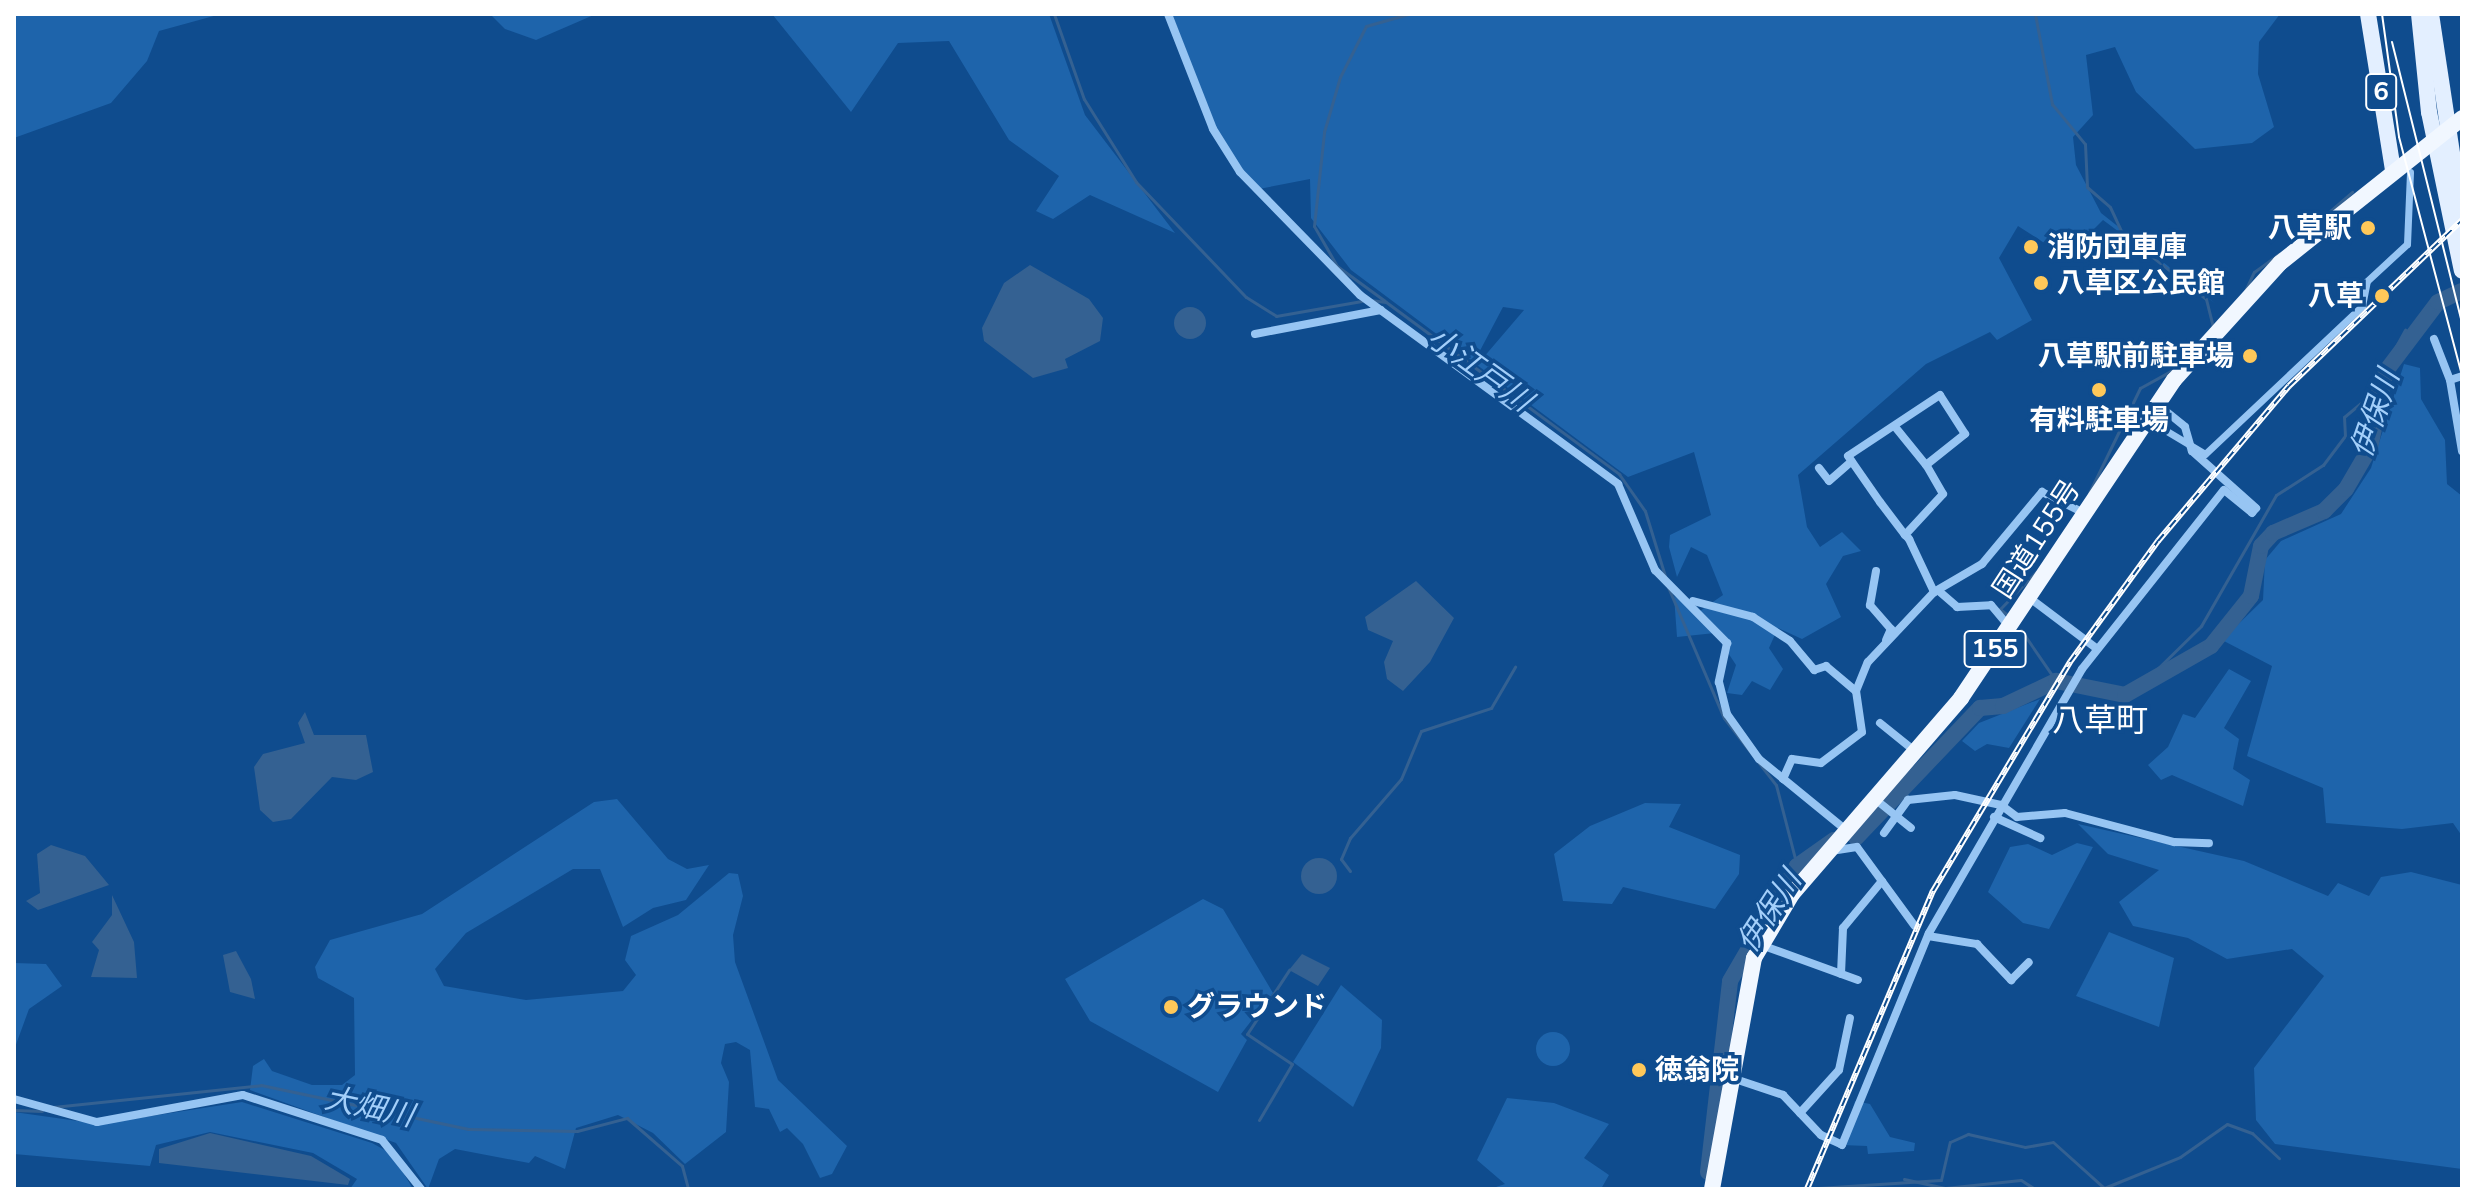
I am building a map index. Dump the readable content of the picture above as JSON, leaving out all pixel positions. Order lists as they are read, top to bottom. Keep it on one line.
{"streets":{"highway":["国道155号","155"],"main road":["6"]},"crossings":[["6","国道155号"]],"districts":["八草町"],"water":["小江戸川","伊保川","大畑川"],"places":["八草駅","消防団車庫","八草区公民館","八草","八草駅前駐車場","有料駐車場","グラウンド","徳翁院"]}
